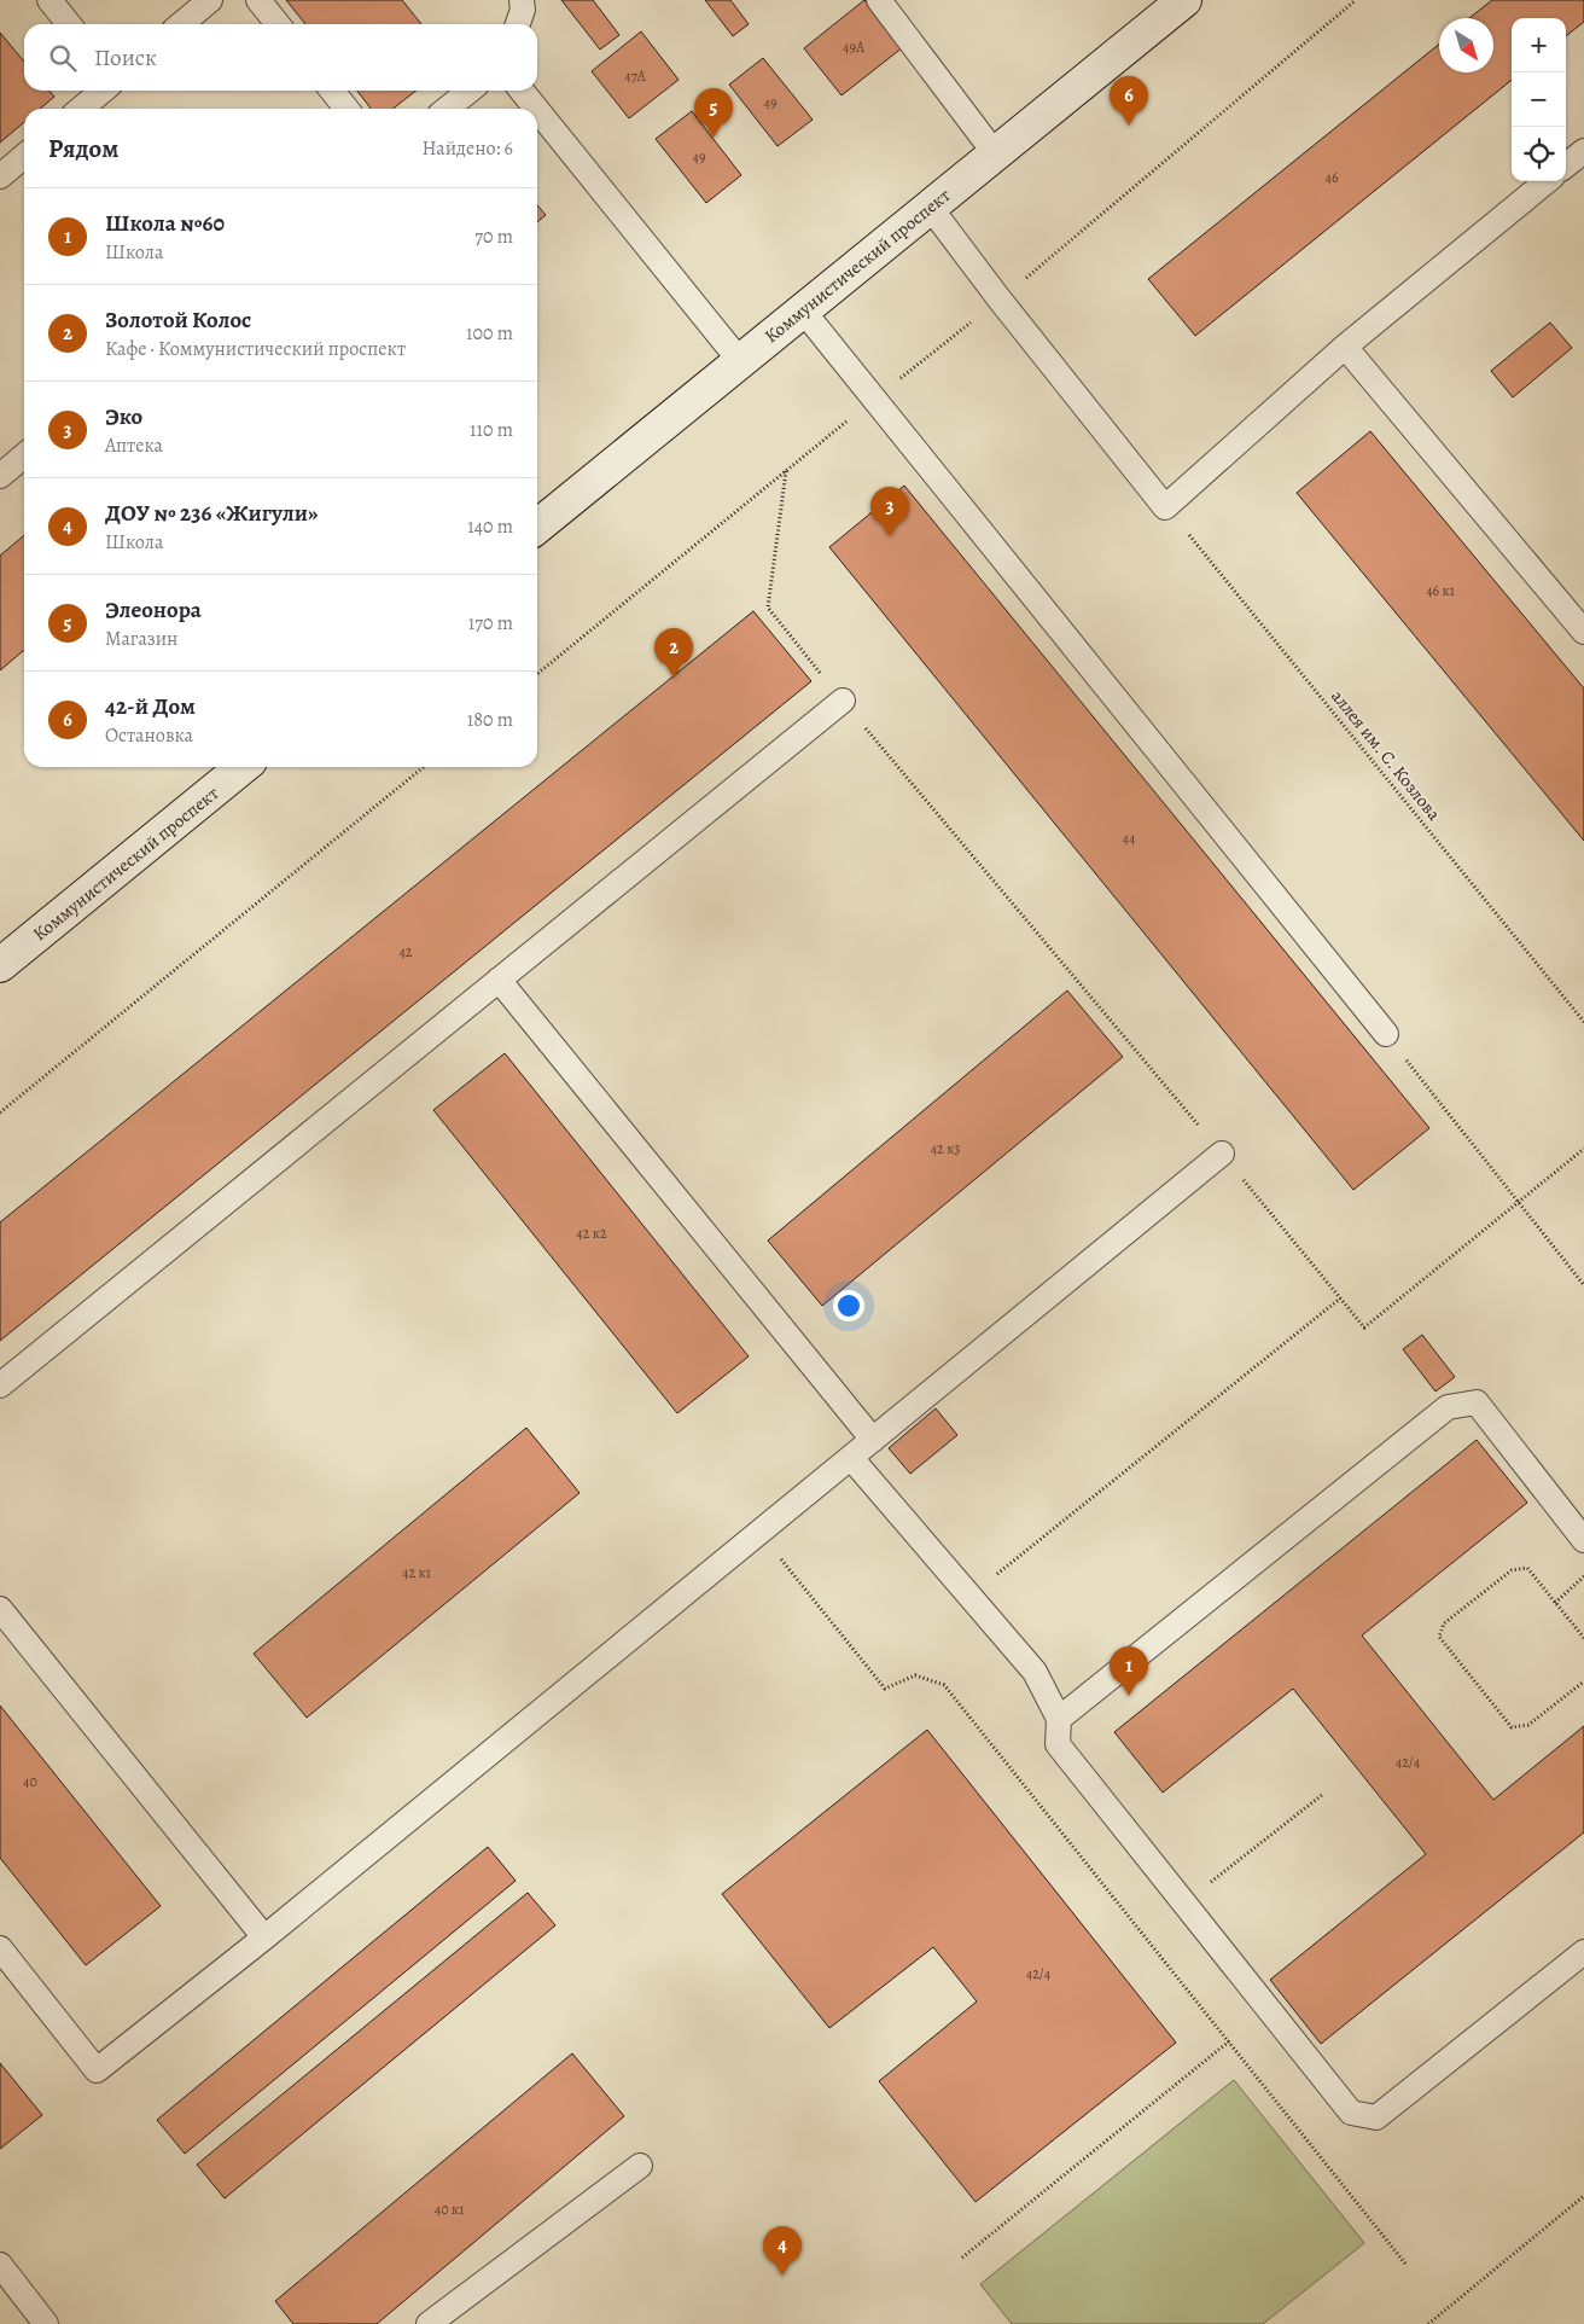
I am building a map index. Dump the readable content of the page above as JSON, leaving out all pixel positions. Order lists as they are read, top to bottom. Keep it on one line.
{"streets":{"main road":["Коммунистический проспект"],"path":["аллея им. С. Козлова"]},"house_numbers":["49А","47А","49","49","46","46 к1","44","42","42 к3","42 к2","42 к1","42/4","40","42/4","40 к1"],"north":"bottom right","page":{"map_buttons":["+","−"],"search":"Поиск","pins":["6","5","3","2","1","4"],"heading":["Рядом","Найдено: 6"],"list":[{"mark":"1","name":"Школа №60","note":"Школа","value":"70 m"},{"mark":"2","name":"Золотой Колос","note":"Кафе · Коммунистический проспект","value":"100 m"},{"mark":"3","name":"Эко","note":"Аптека","value":"110 m"},{"mark":"4","name":"ДОУ № 236 «Жигули»","note":"Школа","value":"140 m"},{"mark":"5","name":"Элеонора","note":"Магазин","value":"170 m"},{"mark":"6","name":"42-й Дом","note":"Остановка","value":"180 m"}]}}
